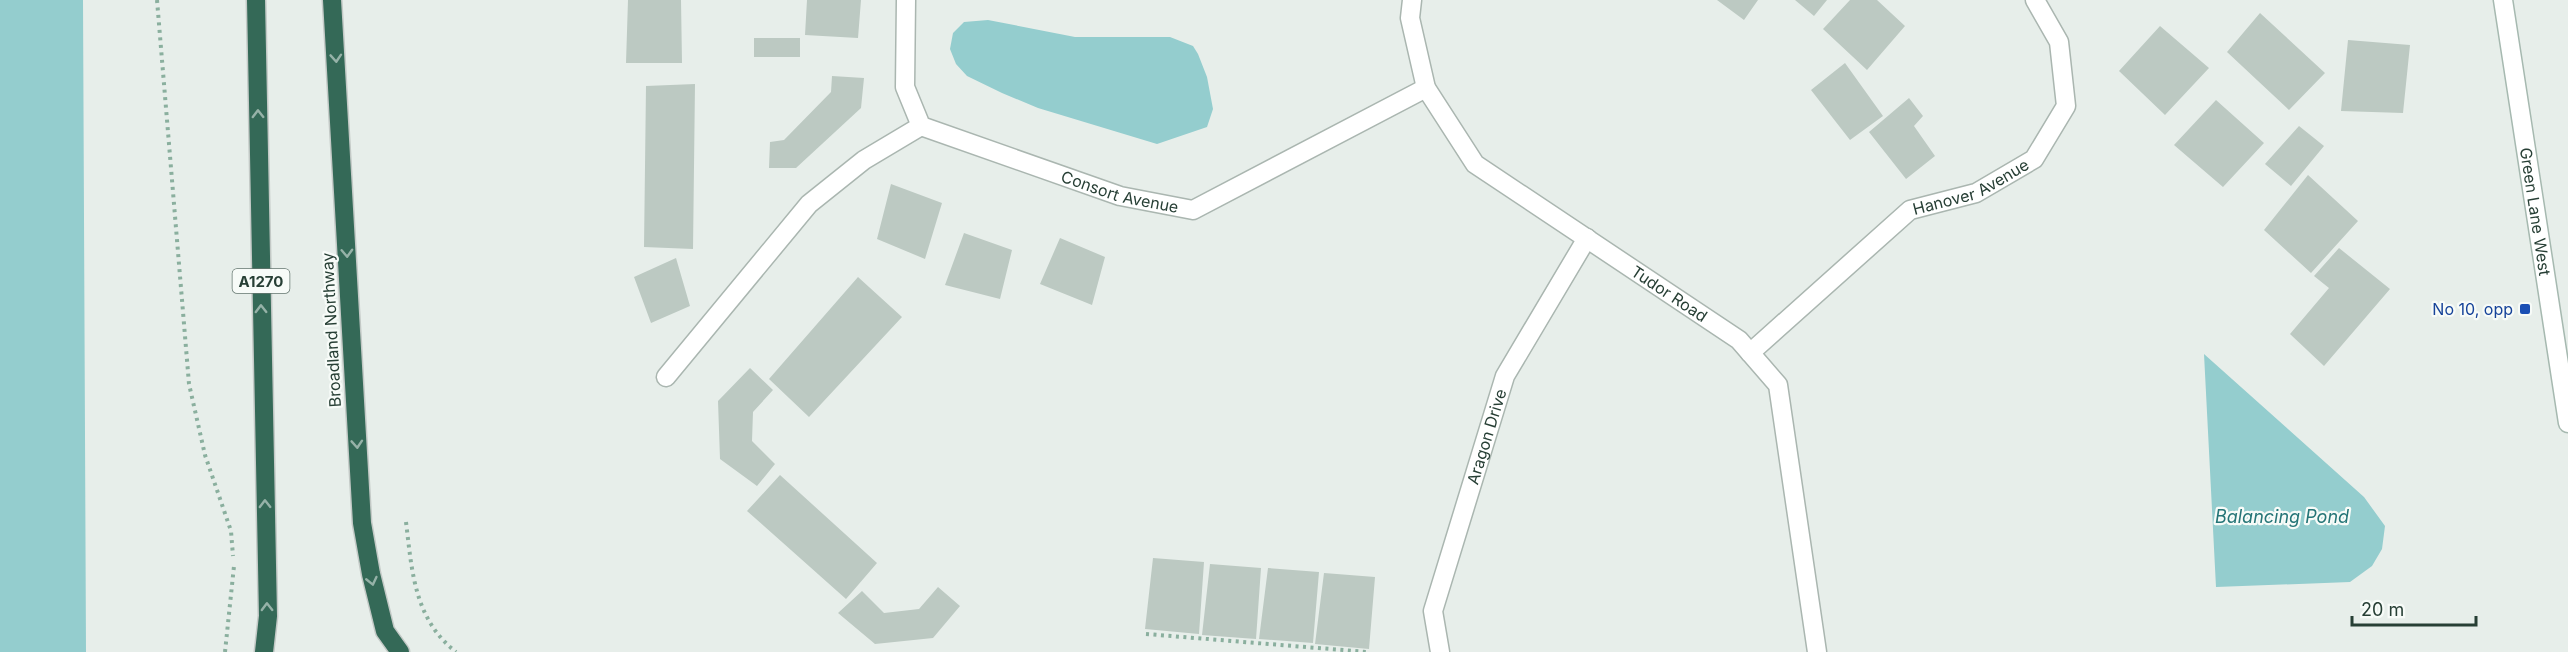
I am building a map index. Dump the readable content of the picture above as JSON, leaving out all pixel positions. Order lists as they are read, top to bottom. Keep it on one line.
{"streets":{"highway":["A1270","Broadland Northway"],"street":["Hanover Avenue","Consort Avenue","Green Lane West","Tudor Road","Aragon Drive"]},"crossings":[["Hanover Avenue","Tudor Road"],["Consort Avenue","Tudor Road"],["Tudor Road","Aragon Drive"]],"water":["Balancing Pond"],"places":{"transit":["No 10, opp"]},"scale_bar":"20 m"}
